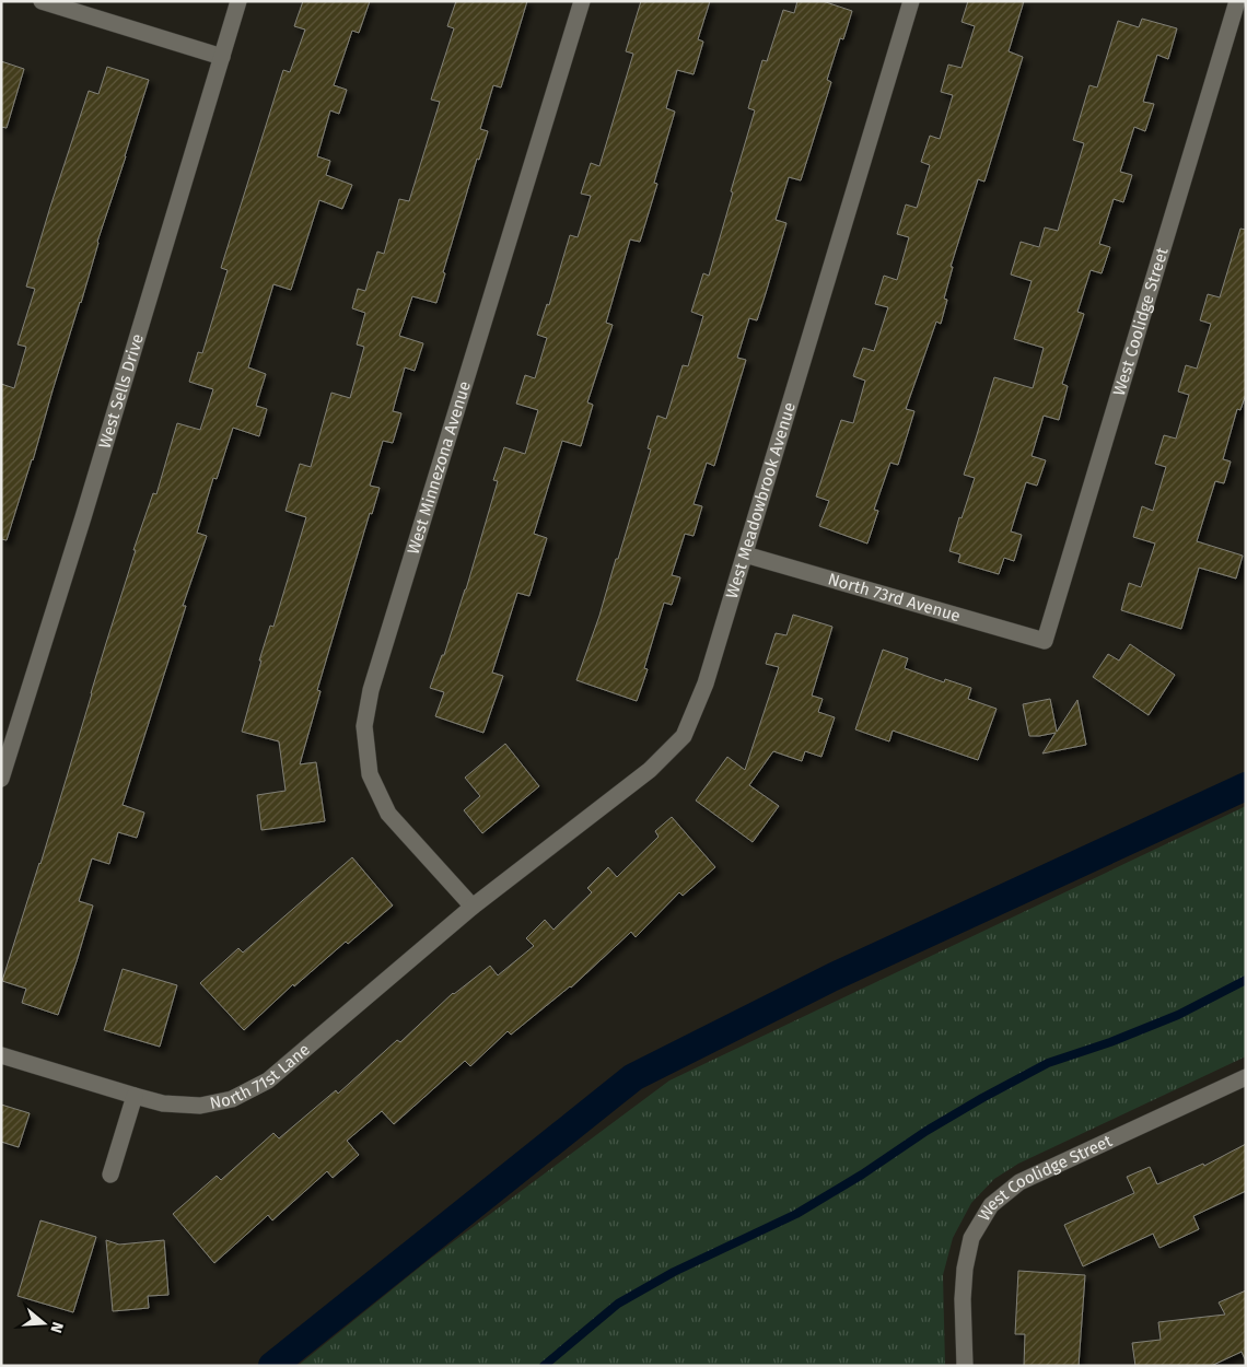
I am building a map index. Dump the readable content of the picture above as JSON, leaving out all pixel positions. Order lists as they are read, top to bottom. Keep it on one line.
{"streets":{"street":["West Coolidge Street","West Sells Drive","West Minnezona Avenue","West Meadowbrook Avenue","North 73rd Avenue","North 71st Lane"]},"crossings":[["West Coolidge Street","North 73rd Avenue"],["West Minnezona Avenue","West Meadowbrook Avenue"],["West Minnezona Avenue","North 71st Lane"],["West Meadowbrook Avenue","North 73rd Avenue"],["West Meadowbrook Avenue","North 71st Lane"]],"north":"right"}
